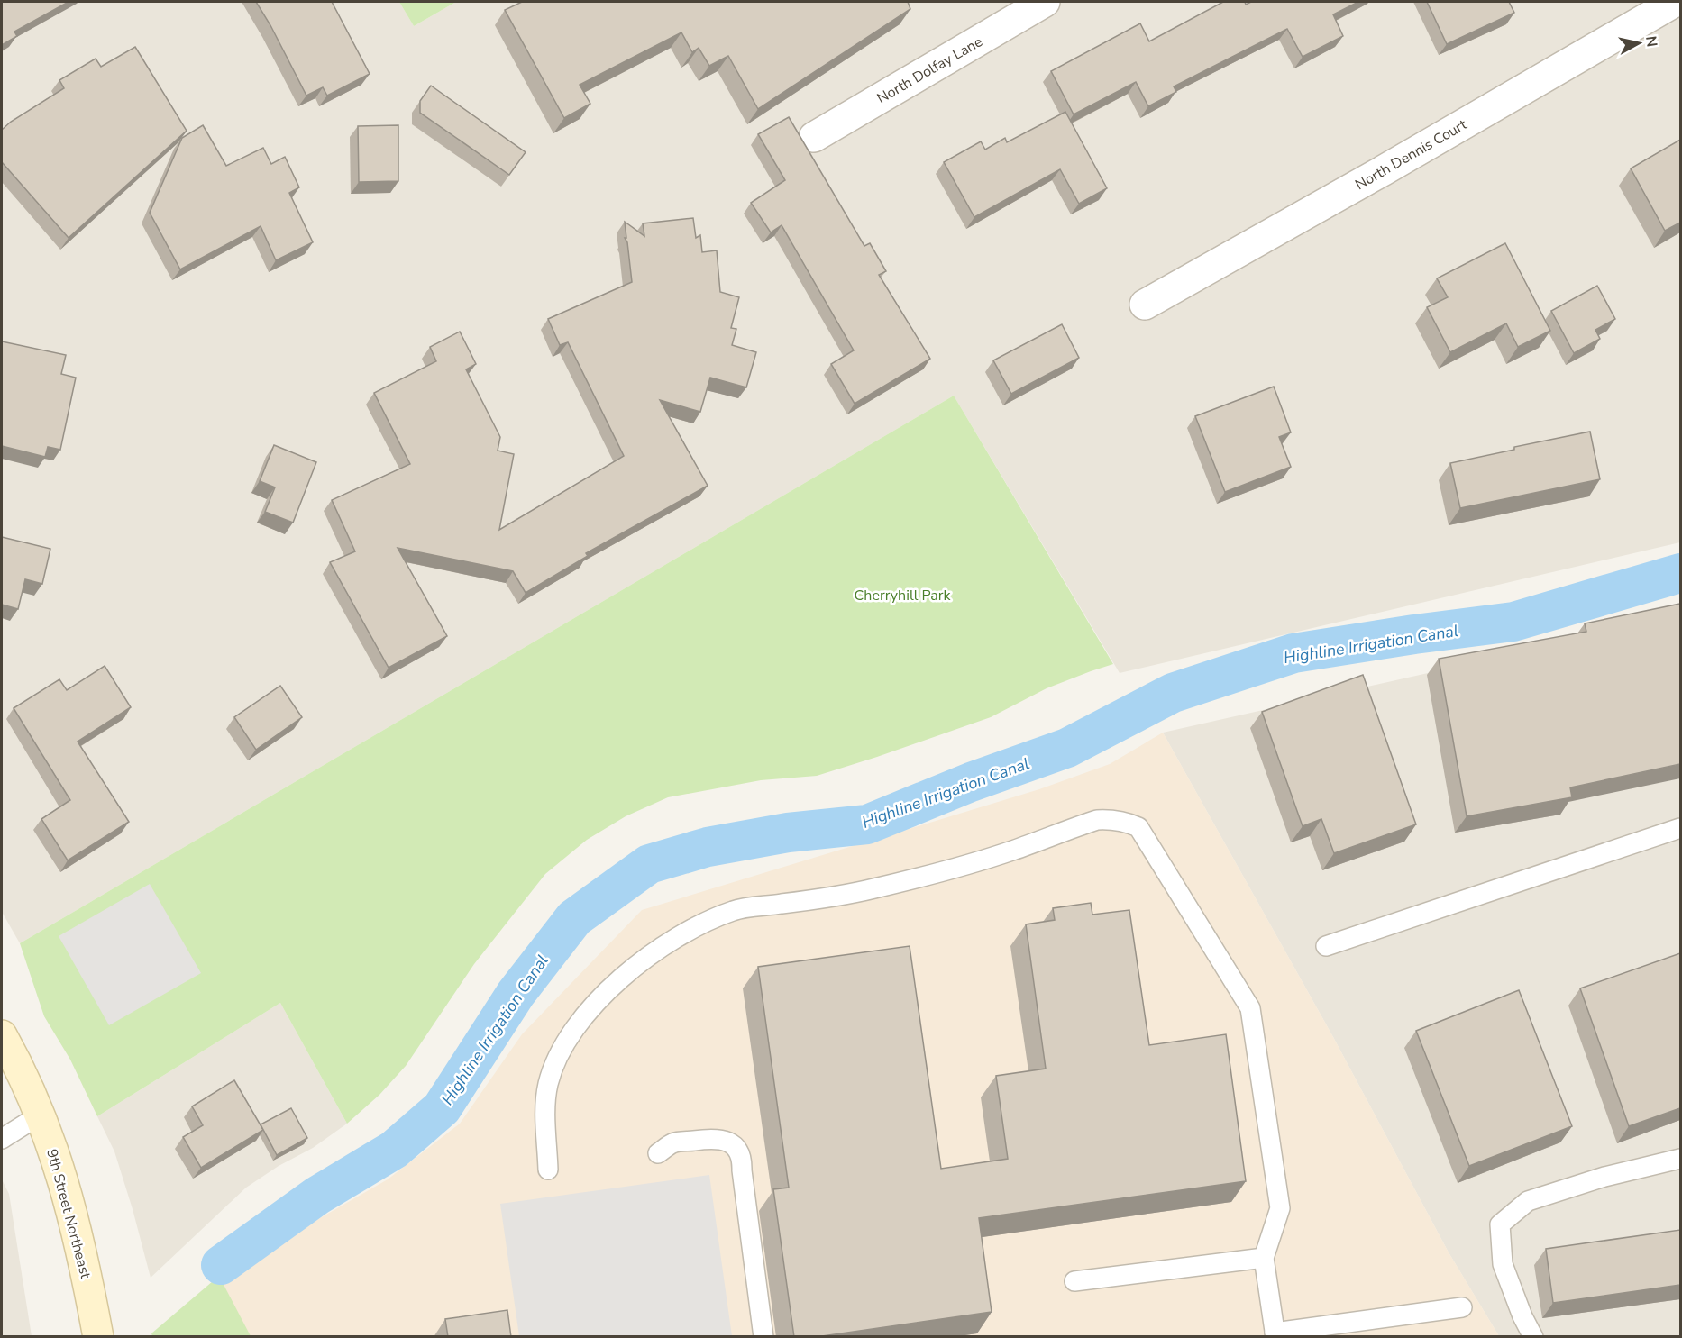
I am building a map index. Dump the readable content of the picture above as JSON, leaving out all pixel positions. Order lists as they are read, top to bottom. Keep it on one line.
{"streets":{"main road":["9th Street Northeast"],"street":["North Dolfay Lane","North Dennis Court"]},"water":["Highline Irrigation Canal"],"parks":["Cherryhill Park"],"north":"right"}
